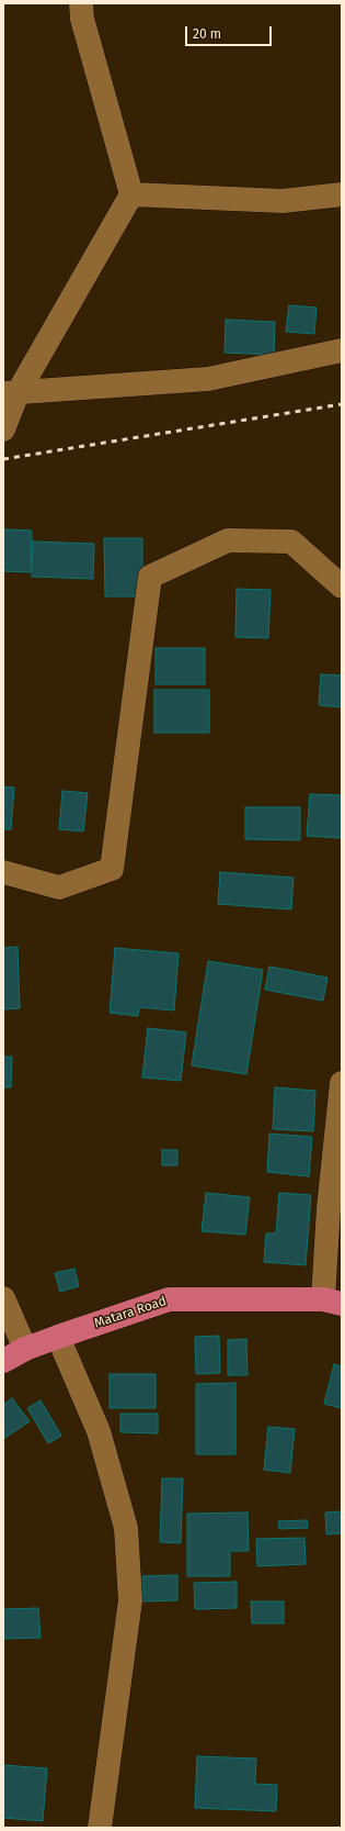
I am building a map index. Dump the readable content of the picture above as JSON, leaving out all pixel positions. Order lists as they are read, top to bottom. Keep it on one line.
{"streets":{"highway":["Matara Road"]},"scale_bar":"20 m"}
